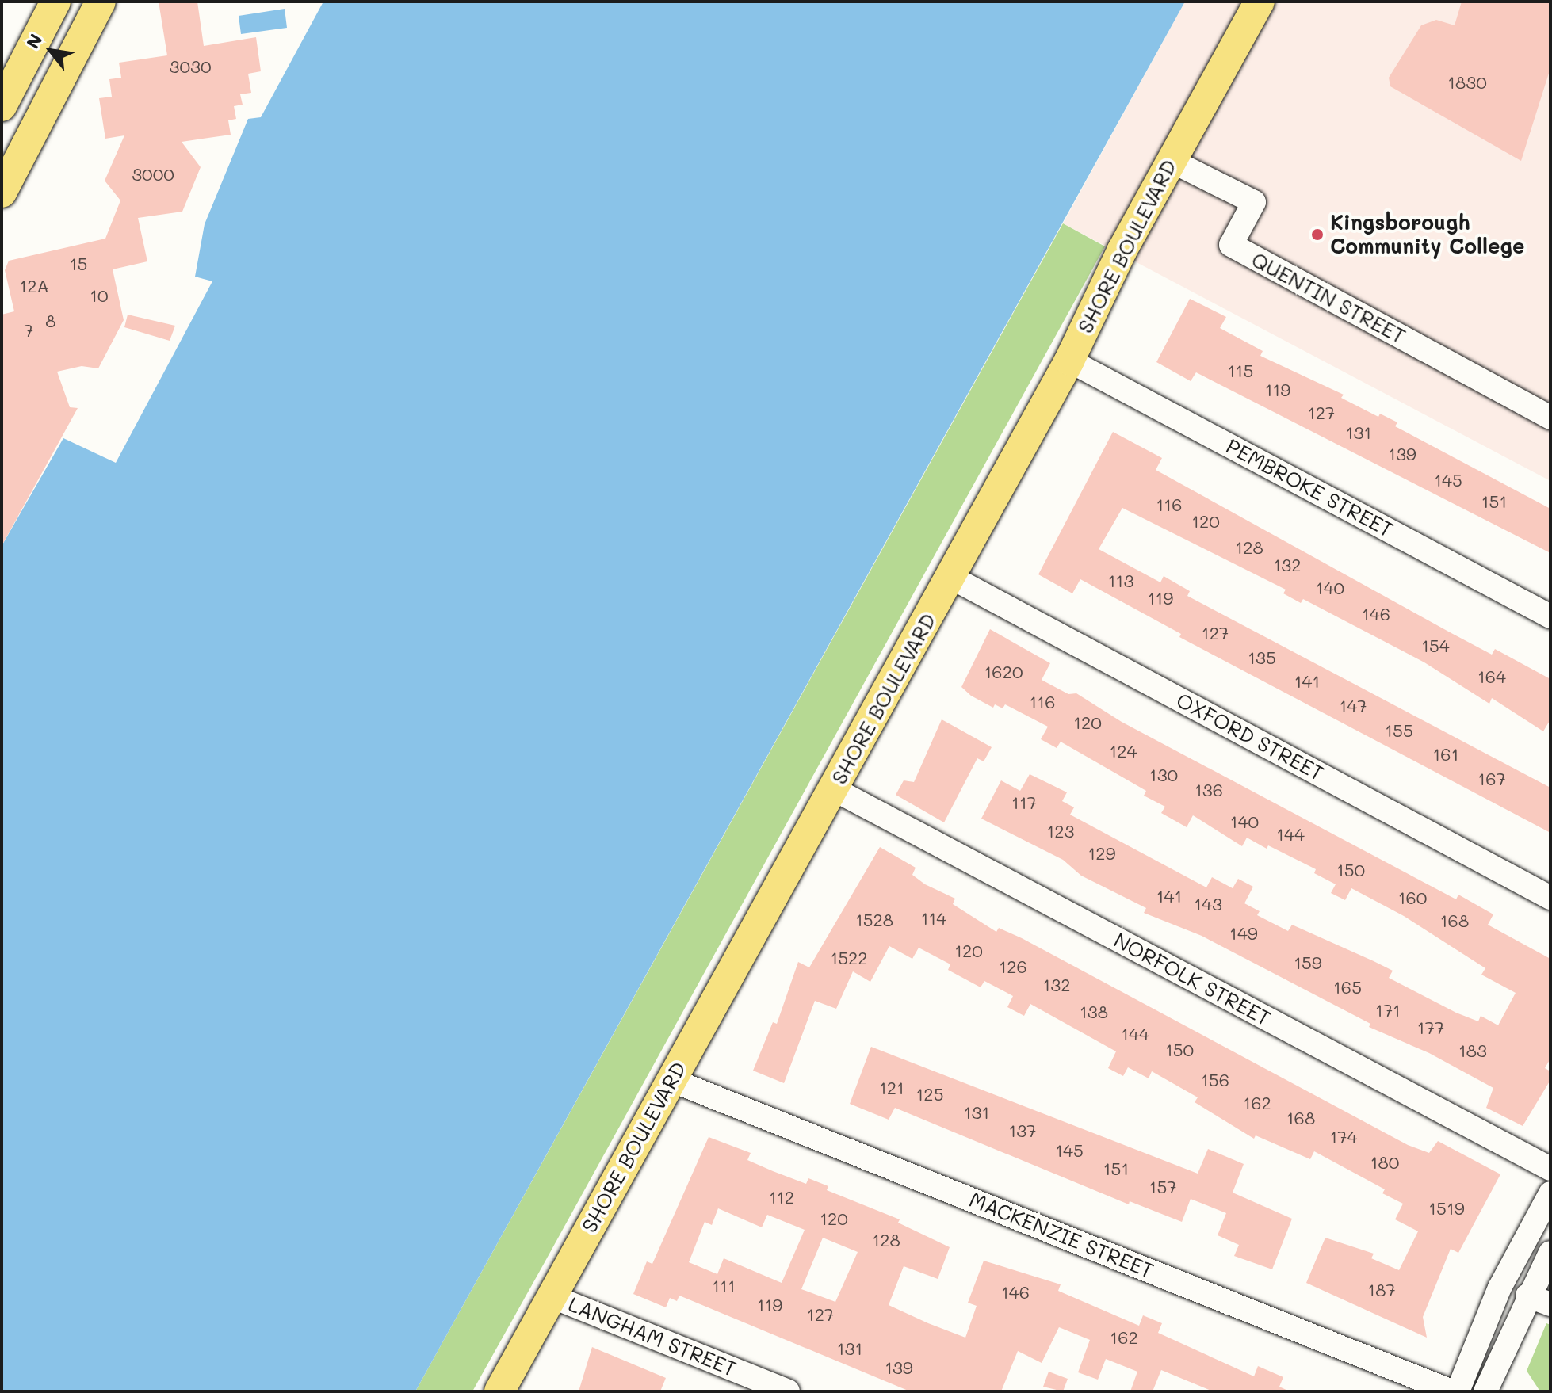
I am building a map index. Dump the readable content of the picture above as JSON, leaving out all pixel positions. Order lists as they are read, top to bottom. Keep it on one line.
{"streets":{"main road":["SHORE BOULEVARD"],"street":["QUENTIN STREET","PEMBROKE STREET","OXFORD STREET","NORFOLK STREET","MACKENZIE STREET","LANGHAM STREET"]},"crossings":[["SHORE BOULEVARD","QUENTIN STREET"],["SHORE BOULEVARD","PEMBROKE STREET"],["SHORE BOULEVARD","OXFORD STREET"],["SHORE BOULEVARD","NORFOLK STREET"],["SHORE BOULEVARD","MACKENZIE STREET"],["SHORE BOULEVARD","LANGHAM STREET"]],"places":["Kingsborough Community College"],"house_numbers":["3030","1830","3000","15","12A","10","8","7","115","119","127","131","139","145","151","116","120","128","132","113","140","119","146","127","154","135","1620","164","141","116","147","120","155","124","161","130","167","136","117","140","123","144","129","150","141","160","143","114","1528","168","149","120","1522","159","126","132","165","171","138","177","144","150","183","156","121","125","162","131","168","137","174","145","180","151","157","112","1519","120","128","111","187","146","119","127","162","131","139"],"north":"top left"}
